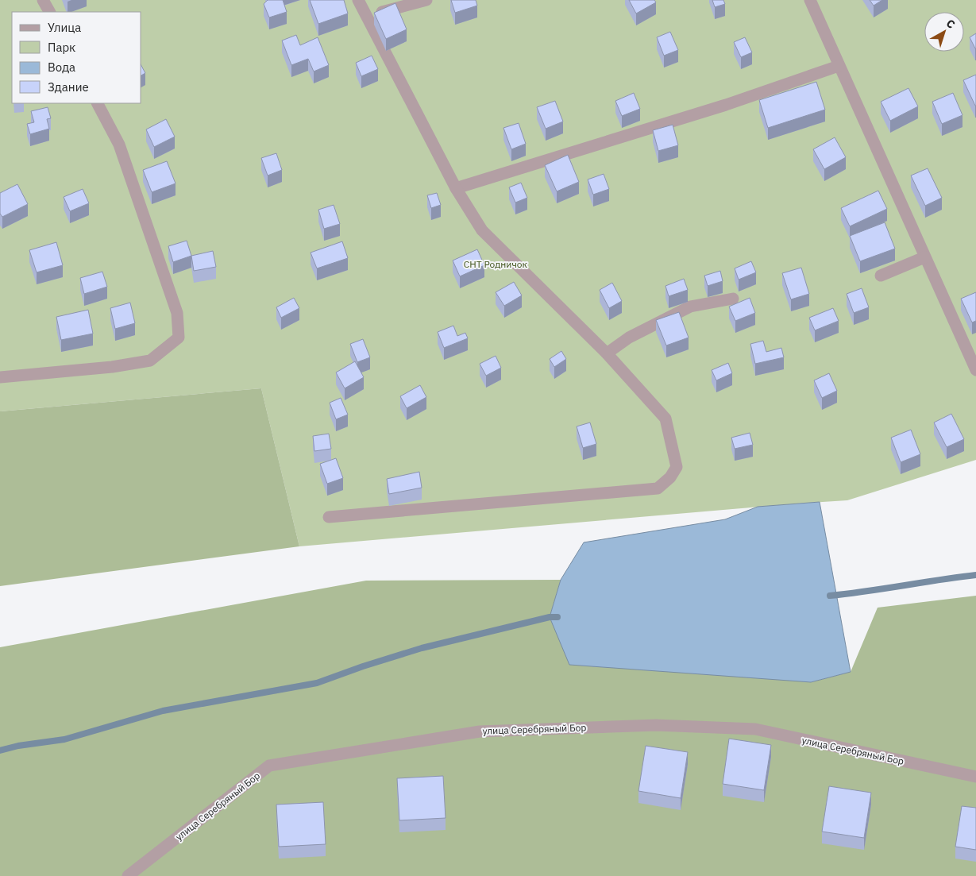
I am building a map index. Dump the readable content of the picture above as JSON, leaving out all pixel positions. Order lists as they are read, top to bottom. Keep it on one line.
{"streets":{"street":["улица Серебряный Бор"]},"parks":["СНТ Родничок"],"legend":["Улица","Парк","Вода","Здание"],"north":"top right"}
